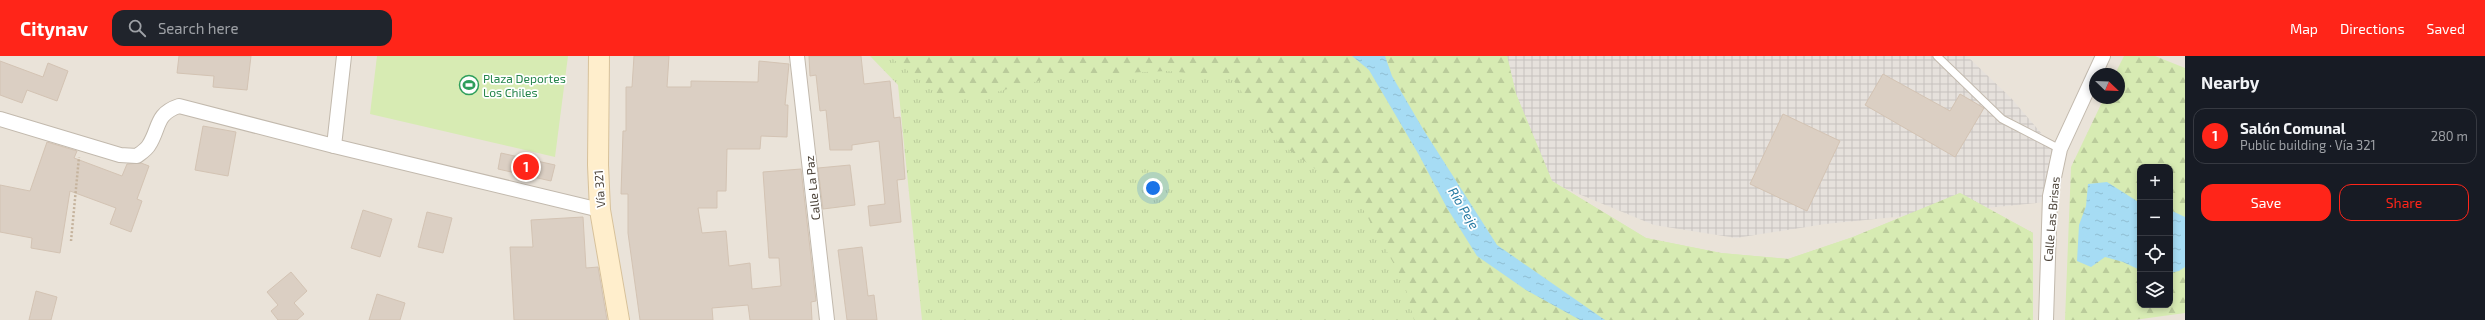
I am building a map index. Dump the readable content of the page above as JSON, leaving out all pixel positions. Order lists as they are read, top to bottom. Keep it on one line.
{"streets":{"street":["Calle La Paz","Vía 321","Calle Las Brisas"]},"water":["Río Peje"],"places":{"sports":["Plaza Deportes Los Chiles"]},"north":"bottom right","page":{"header":"Citynav","search":"Search here","nav":["Map","Directions","Saved"],"heading":"Nearby","list":[{"mark":"1","name":"Salón Comunal","note":"Public building · Vía 321","value":"280 m"}],"pins":"1","map_buttons":["+","−"],"buttons":["Save","Share"]}}
